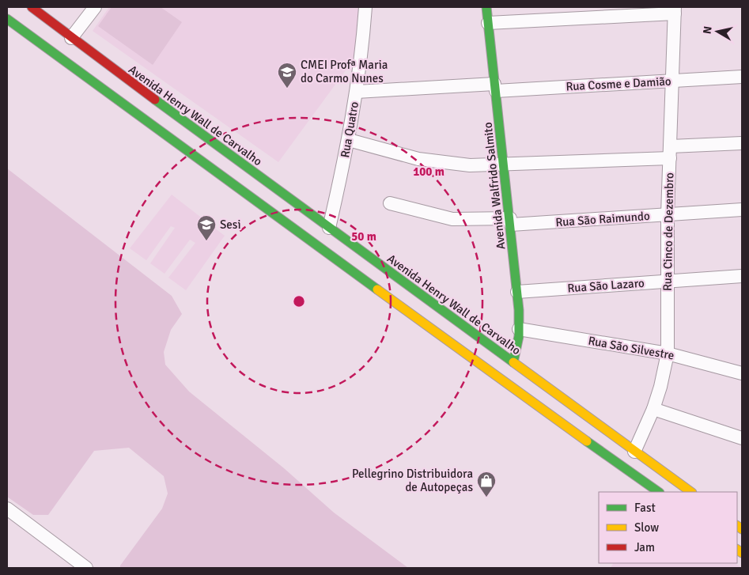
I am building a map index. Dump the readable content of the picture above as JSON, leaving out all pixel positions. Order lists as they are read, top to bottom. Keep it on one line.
{"streets":{"main road":["Avenida Henry Wall de Carvalho","Avenida Walfrido Salmito"],"street":["Rua Cosme e Damião","Rua Quatro","Rua São Raimundo","Rua Cinco de Dezembro","Rua São Lazaro","Rua São Silvestre"]},"crossings":[["Rua Cosme e Damião","Rua Quatro"],["Rua Cosme e Damião","Avenida Walfrido Salmito"],["Rua Cosme e Damião","Rua Cinco de Dezembro"],["Avenida Henry Wall de Carvalho","Rua Quatro"],["Avenida Henry Wall de Carvalho","Avenida Walfrido Salmito"],["Avenida Henry Wall de Carvalho","Rua Cinco de Dezembro"],["Avenida Walfrido Salmito","Rua São Raimundo"],["Avenida Walfrido Salmito","Rua São Lazaro"],["Avenida Walfrido Salmito","Rua São Silvestre"],["Rua São Raimundo","Rua Cinco de Dezembro"],["Rua Cinco de Dezembro","Rua São Lazaro"],["Rua Cinco de Dezembro","Rua São Silvestre"]],"places":{"school or university":["CMEI Profª Maria do Carmo Nunes","Sesi"],"shop":["Pellegrino Distribuidora de Autopeças"]},"legend":["Fast","Slow","Jam"],"north":"left","rings":["100 m","50 m"]}
